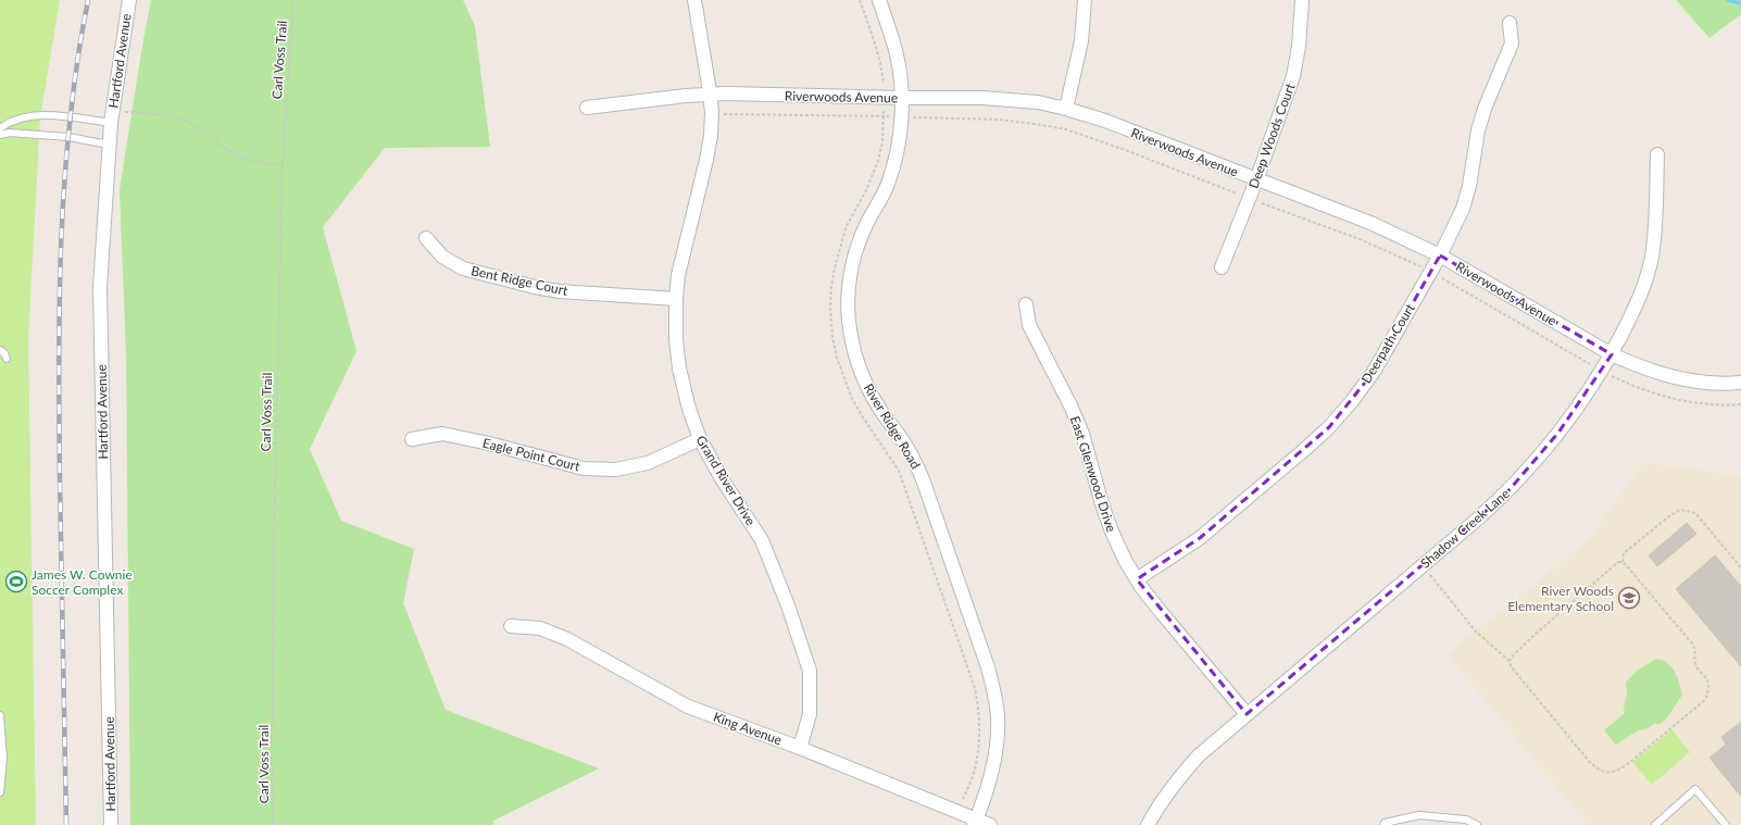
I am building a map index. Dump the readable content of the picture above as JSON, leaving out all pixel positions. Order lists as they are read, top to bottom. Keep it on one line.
{"streets":{"street":["Hartford Avenue","Riverwoods Avenue","Deep Woods Court","Bent Ridge Court","Deerpath Court","River Ridge Road","Eagle Point Court","East Glenwood Drive","Grand River Drive","Shadow Creek Lane","King Avenue"],"path":["Carl Voss Trail"]},"crossings":[["Riverwoods Avenue","Deep Woods Court"],["Riverwoods Avenue","Deerpath Court"],["Riverwoods Avenue","River Ridge Road"],["Riverwoods Avenue","Grand River Drive"],["Riverwoods Avenue","Shadow Creek Lane"],["Bent Ridge Court","Grand River Drive"],["Deerpath Court","East Glenwood Drive"],["River Ridge Road","King Avenue"],["Eagle Point Court","Grand River Drive"],["East Glenwood Drive","Shadow Creek Lane"],["Grand River Drive","King Avenue"]],"places":{"sports":["James W. Cownie Soccer Complex"],"school or university":["River Woods Elementary School"]}}
